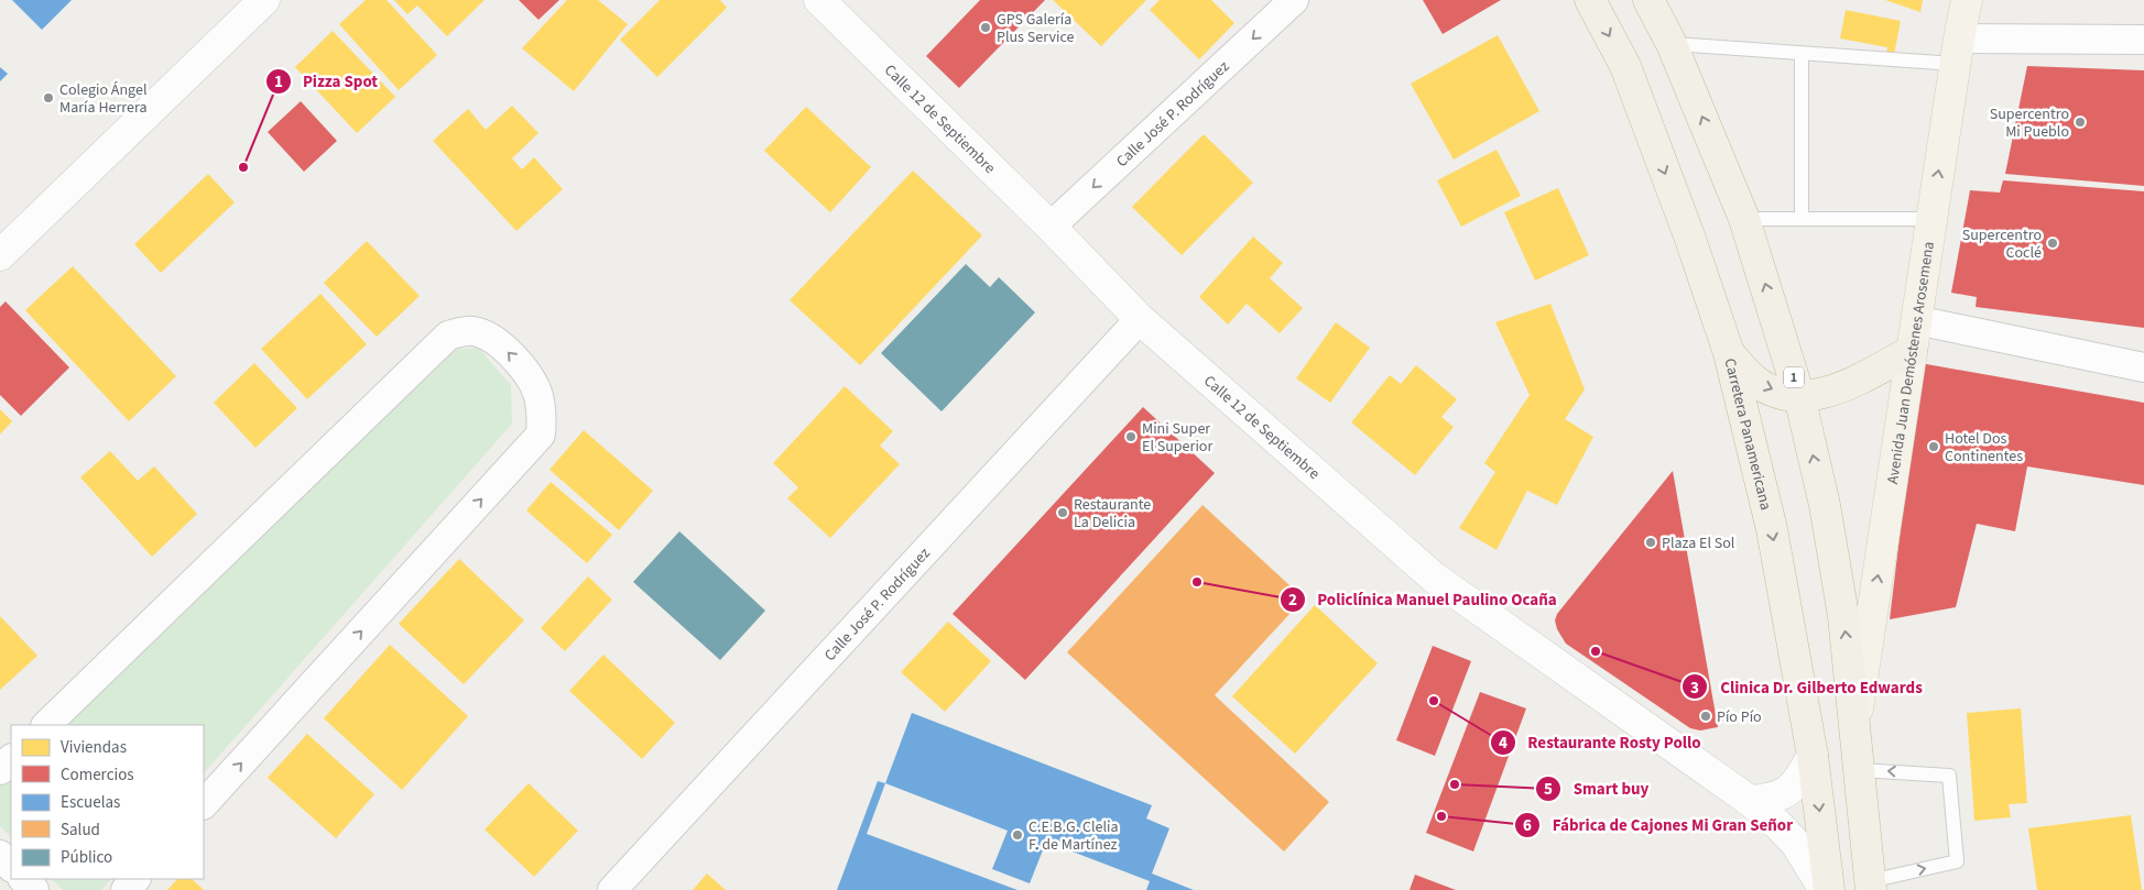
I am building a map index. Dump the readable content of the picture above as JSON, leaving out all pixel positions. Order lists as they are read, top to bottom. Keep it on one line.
{"streets":{"highway":["1","Carretera Panamericana"],"main road":["Avenida Juan Demóstenes Arosemena"],"street":["Calle José P. Rodríguez","Calle 12 de Septiembre"]},"crossings":[["Calle José P. Rodríguez","Calle 12 de Septiembre"],["Avenida Juan Demóstenes Arosemena","1"]],"one_way":["Avenida Juan Demóstenes Arosemena"],"places":["GPS Galería Plus Service","Colegio Ángel María Herrera","Supercentro Mi Pueblo","Pizza Spot","Supercentro Coclé","Mini Super El Superior","Hotel Dos Continentes","Restaurante La Delicia","Plaza El Sol","Policlínica Manuel Paulino Ocaña","Clinica Dr. Gilberto Edwards","Restaurante Rosty Pollo","Pío Pío","Smart buy","Fábrica de Cajones Mi Gran Señor","C.E.B.G. Clelia F. de Martínez"],"legend":["Viviendas","Comercios","Escuelas","Salud","Público"]}
